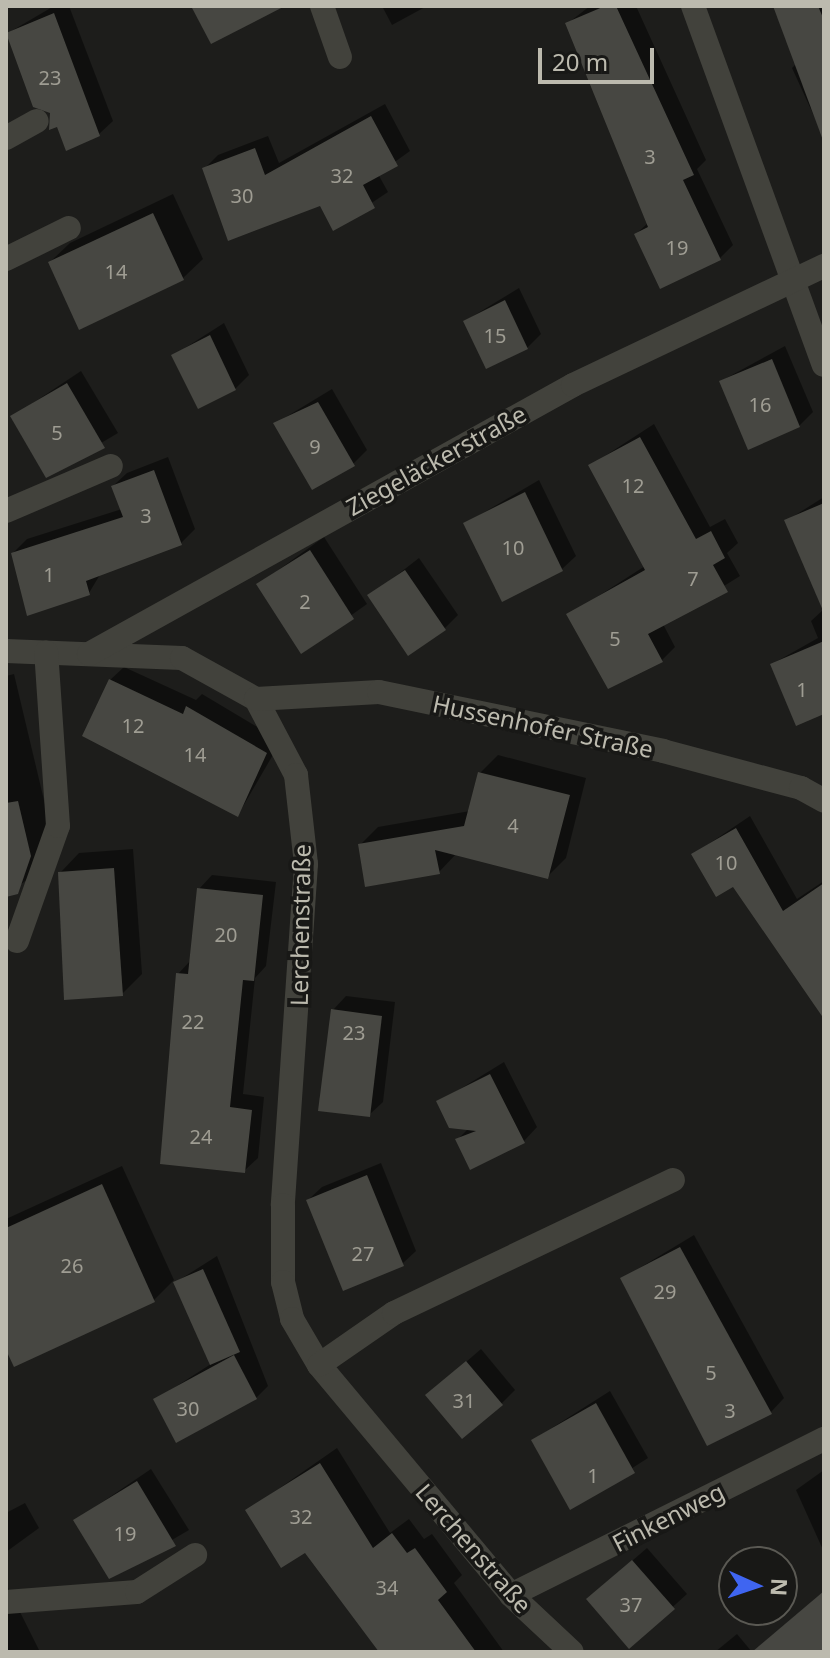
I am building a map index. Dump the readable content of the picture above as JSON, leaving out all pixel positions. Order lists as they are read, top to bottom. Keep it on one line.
{"streets":{"street":["Ziegeläckerstraße","Hussenhofer Straße","Lerchenstraße","Finkenweg"]},"crossings":[["Hussenhofer Straße","Lerchenstraße"],["Lerchenstraße","Finkenweg"]],"house_numbers":["23","3","32","30","19","14","15","16","5","9","12","3","10","1","7","2","5","1","12","14","4","10","20","22","23","24","27","26","29","5","31","30","3","1","32","19","34","37"],"scale_bar":"20 m","north":"right"}
